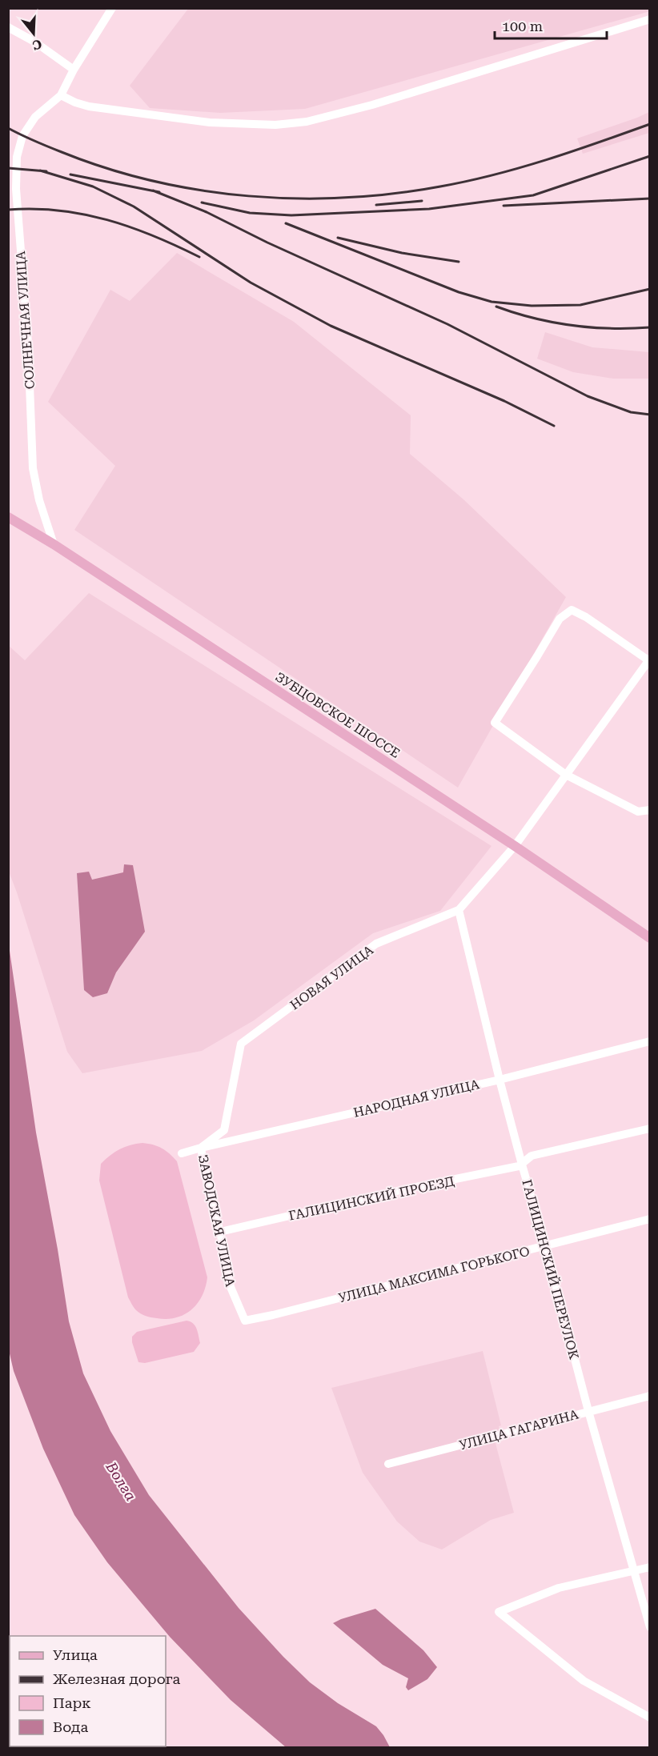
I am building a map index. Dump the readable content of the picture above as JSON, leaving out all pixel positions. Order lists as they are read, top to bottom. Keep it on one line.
{"streets":{"main road":["ЗУБЦОВСКОЕ ШОССЕ"],"street":["СОЛНЕЧНАЯ УЛИЦА","НОВАЯ УЛИЦА","НАРОДНАЯ УЛИЦА","ГАЛИЦИНСКИЙ ПРОЕЗД","ЗАВОДСКАЯ УЛИЦА","ГАЛИЦИНСКИЙ ПЕРЕУЛОК","УЛИЦА МАКСИМА ГОРЬКОГО","УЛИЦА ГАГАРИНА"]},"crossings":[["СОЛНЕЧНАЯ УЛИЦА","ЗУБЦОВСКОЕ ШОССЕ"],["ЗУБЦОВСКОЕ ШОССЕ","НОВАЯ УЛИЦА"],["НОВАЯ УЛИЦА","НАРОДНАЯ УЛИЦА"],["НОВАЯ УЛИЦА","ЗАВОДСКАЯ УЛИЦА"],["НОВАЯ УЛИЦА","ГАЛИЦИНСКИЙ ПЕРЕУЛОК"],["НАРОДНАЯ УЛИЦА","ЗАВОДСКАЯ УЛИЦА"],["НАРОДНАЯ УЛИЦА","ГАЛИЦИНСКИЙ ПЕРЕУЛОК"],["ГАЛИЦИНСКИЙ ПРОЕЗД","ЗАВОДСКАЯ УЛИЦА"],["ГАЛИЦИНСКИЙ ПРОЕЗД","ГАЛИЦИНСКИЙ ПЕРЕУЛОК"],["ЗАВОДСКАЯ УЛИЦА","УЛИЦА МАКСИМА ГОРЬКОГО"],["ГАЛИЦИНСКИЙ ПЕРЕУЛОК","УЛИЦА МАКСИМА ГОРЬКОГО"],["ГАЛИЦИНСКИЙ ПЕРЕУЛОК","УЛИЦА ГАГАРИНА"]],"water":["Волга"],"legend":["Улица","Железная дорога","Парк","Вода"],"scale_bar":"100 m","north":"bottom"}
